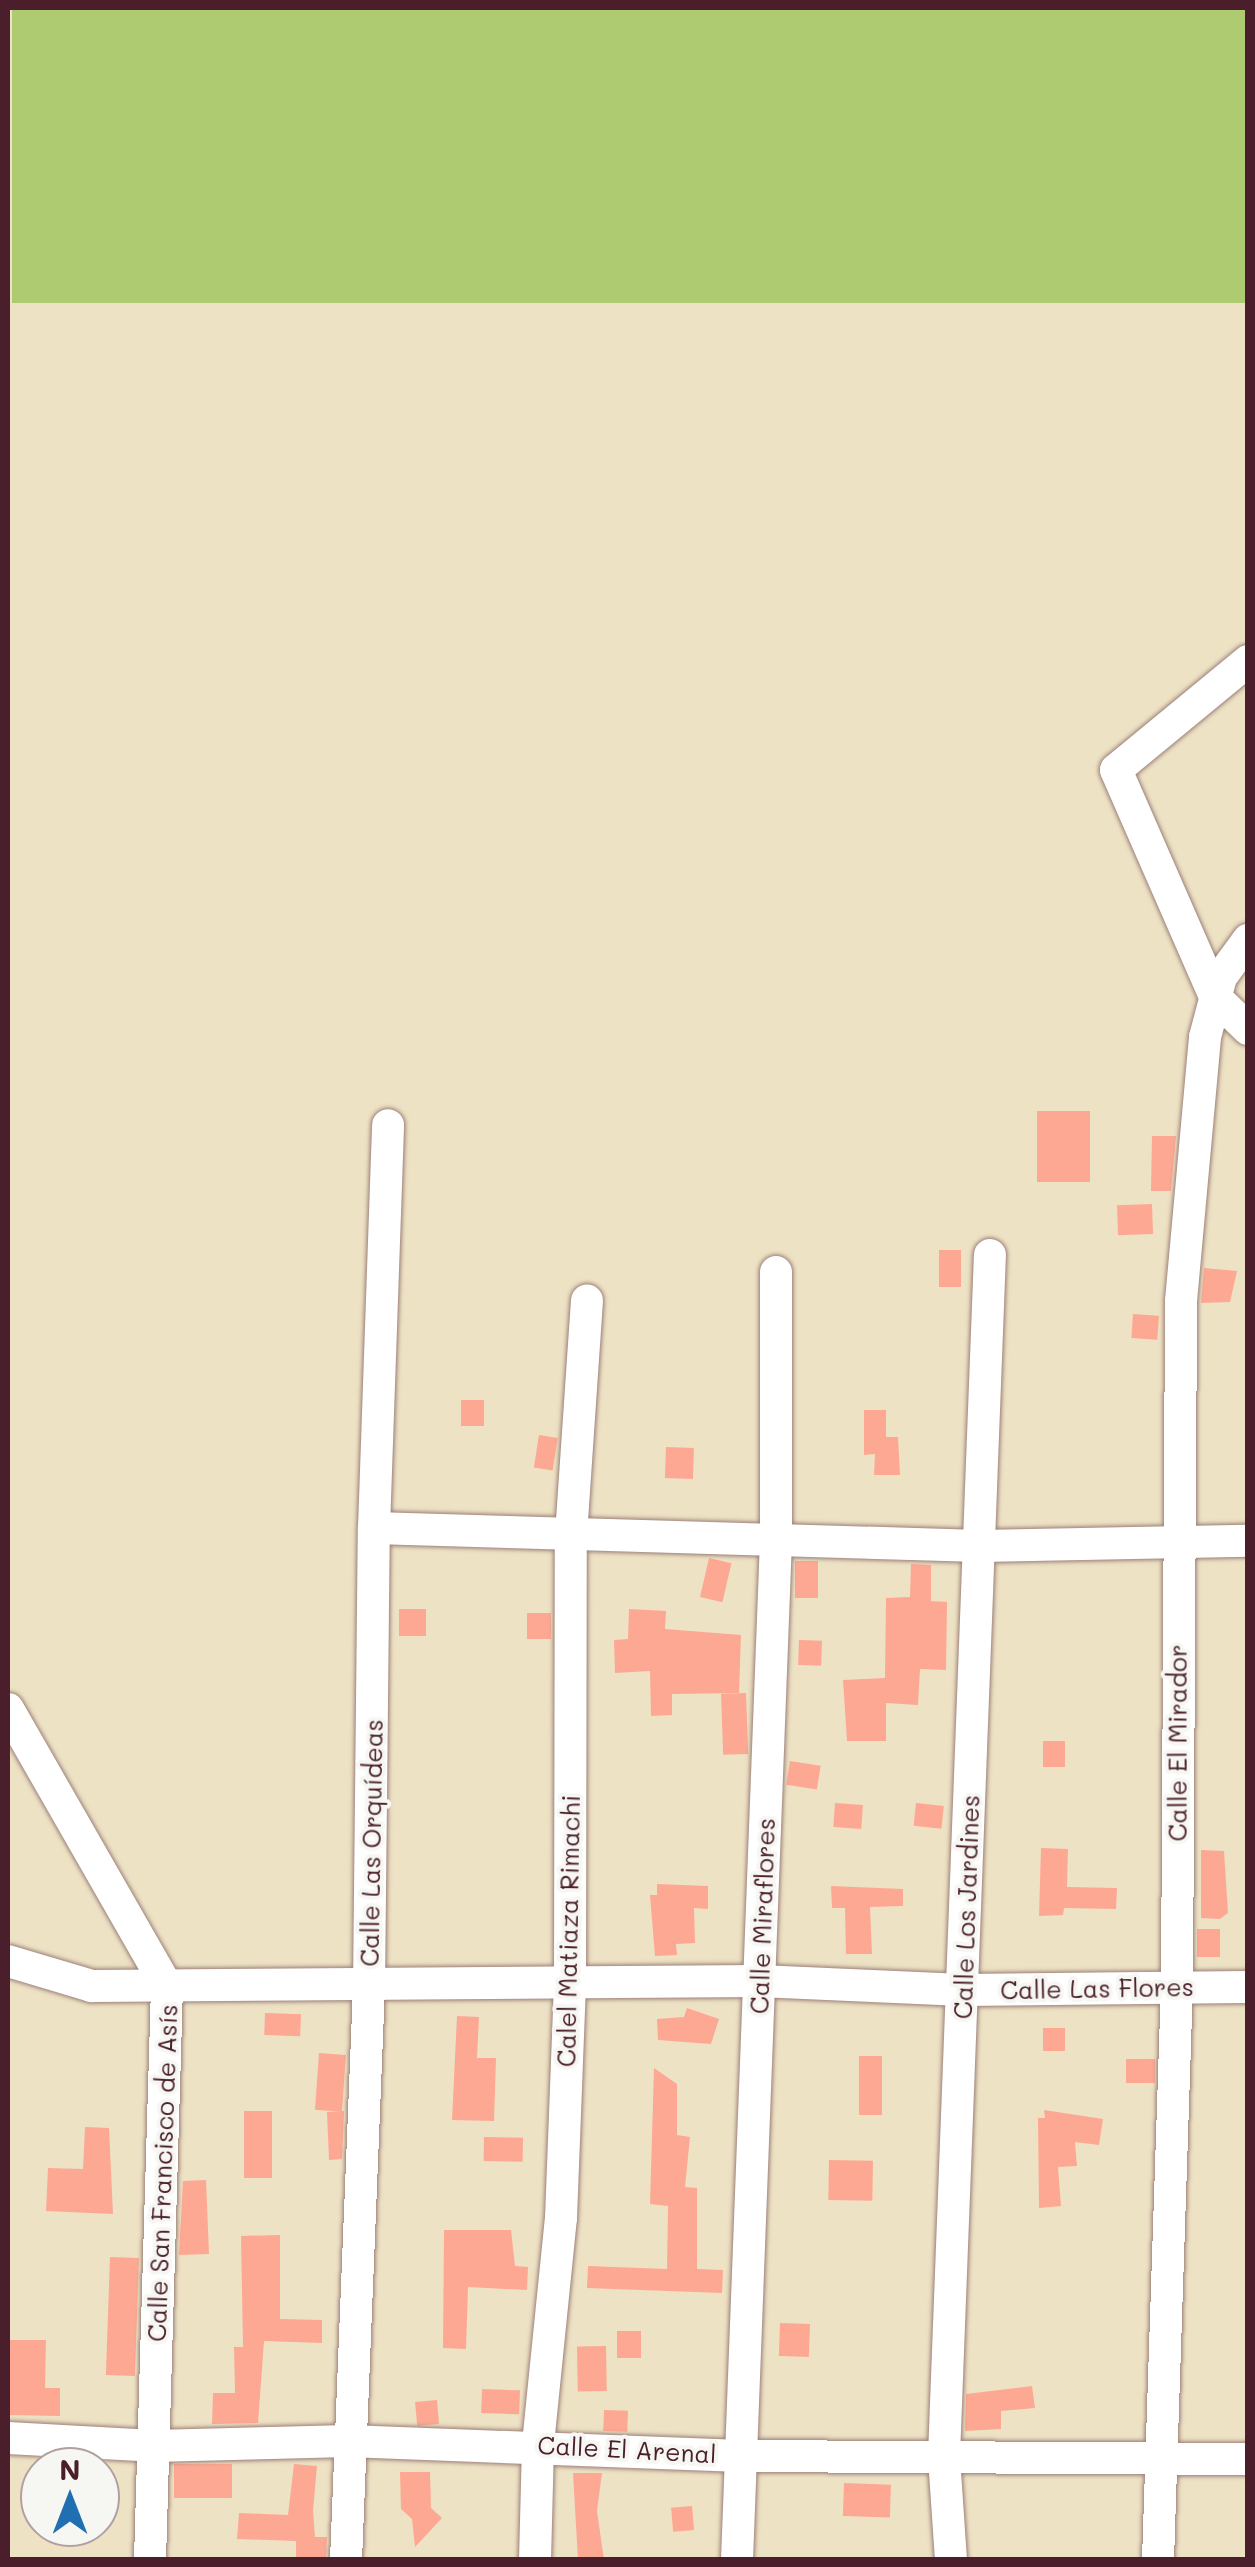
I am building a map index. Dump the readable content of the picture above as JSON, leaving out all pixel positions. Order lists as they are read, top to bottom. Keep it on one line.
{"streets":{"street":["Calle El Mirador","Calle Las Orquídeas","Calle Los Jardines","Calle Miraflores","Calel Matiaza Rimachi","Calle Las Flores","Calle San Francisco de Asís","Calle El Arenal"]},"crossings":[["Calle El Mirador","Calle Las Flores"],["Calle El Mirador","Calle El Arenal"],["Calle Las Orquídeas","Calle Las Flores"],["Calle Las Orquídeas","Calle El Arenal"],["Calle Los Jardines","Calle Las Flores"],["Calle Los Jardines","Calle El Arenal"],["Calle Miraflores","Calle Las Flores"],["Calle Miraflores","Calle El Arenal"],["Calel Matiaza Rimachi","Calle Las Flores"],["Calel Matiaza Rimachi","Calle El Arenal"],["Calle Las Flores","Calle San Francisco de Asís"],["Calle San Francisco de Asís","Calle El Arenal"]],"north":"top"}
